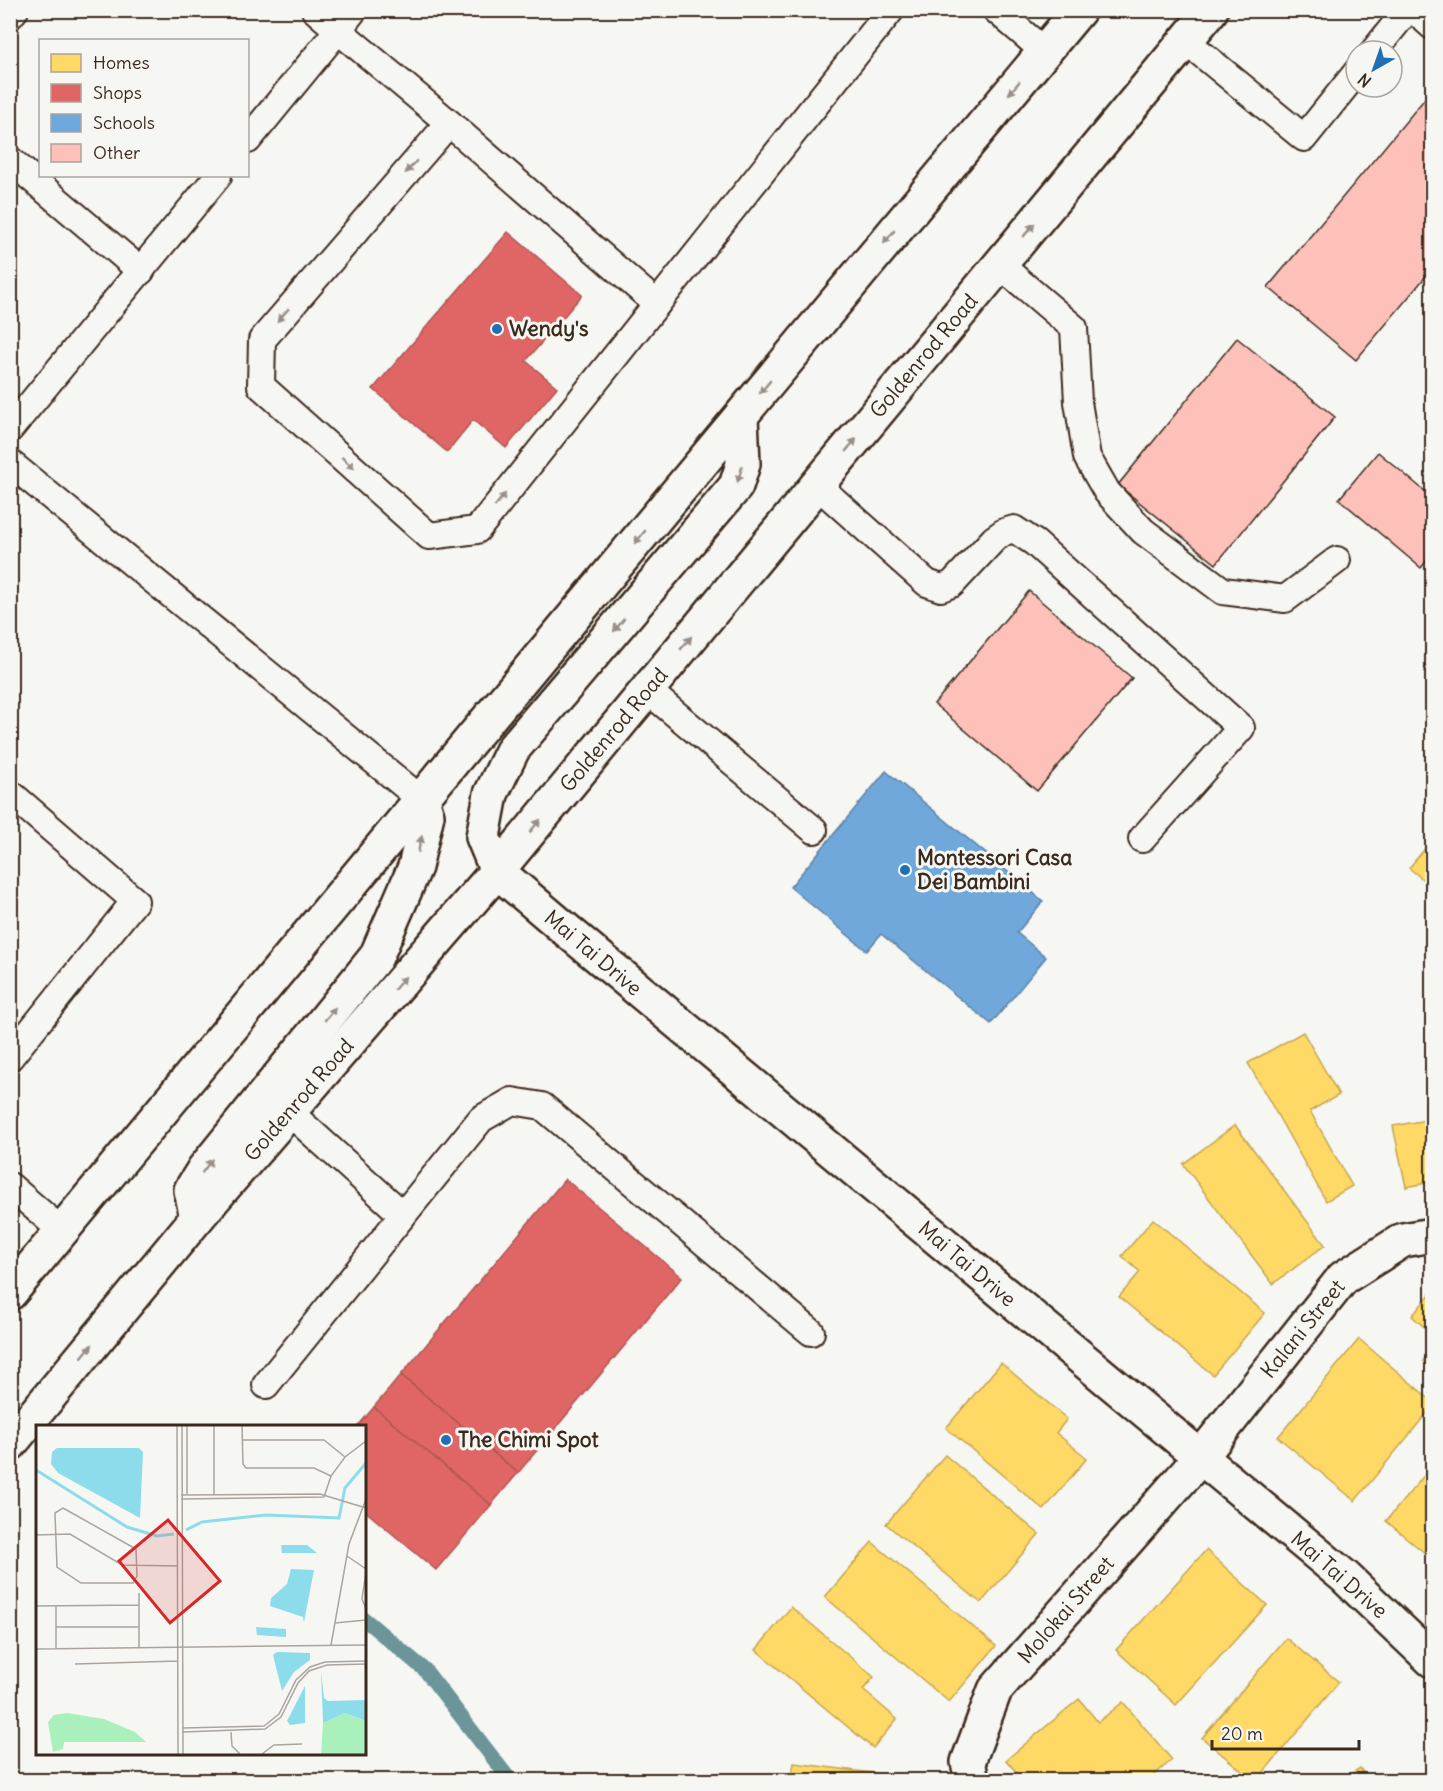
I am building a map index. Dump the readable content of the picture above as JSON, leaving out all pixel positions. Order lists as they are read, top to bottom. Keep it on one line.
{"streets":{"main road":["Goldenrod Road","Mai Tai Drive","Kalani Street","Molokai Street"]},"crossings":[["Goldenrod Road","Mai Tai Drive"],["Mai Tai Drive","Kalani Street"],["Mai Tai Drive","Molokai Street"],["Kalani Street","Molokai Street"]],"places":["Wendy's","Montessori Casa Dei Bambini","The Chimi Spot"],"legend":["Homes","Shops","Schools","Other"],"scale_bar":"20 m","north":"bottom left"}
